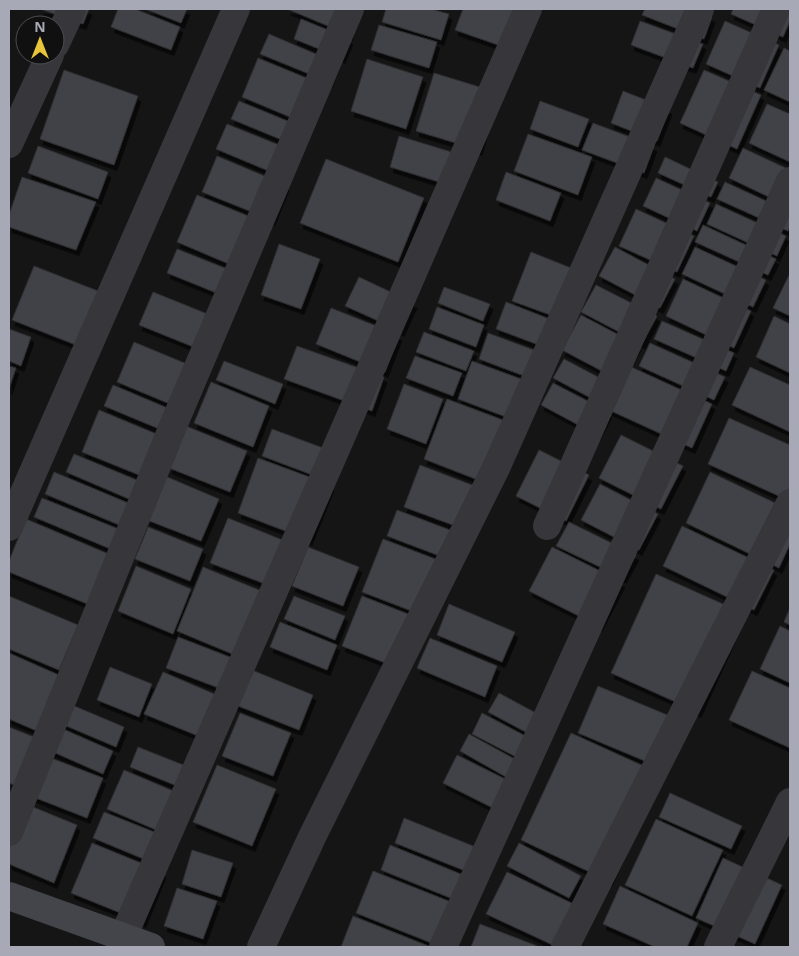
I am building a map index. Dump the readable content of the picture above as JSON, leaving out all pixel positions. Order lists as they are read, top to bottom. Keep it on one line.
{"north":"top"}
